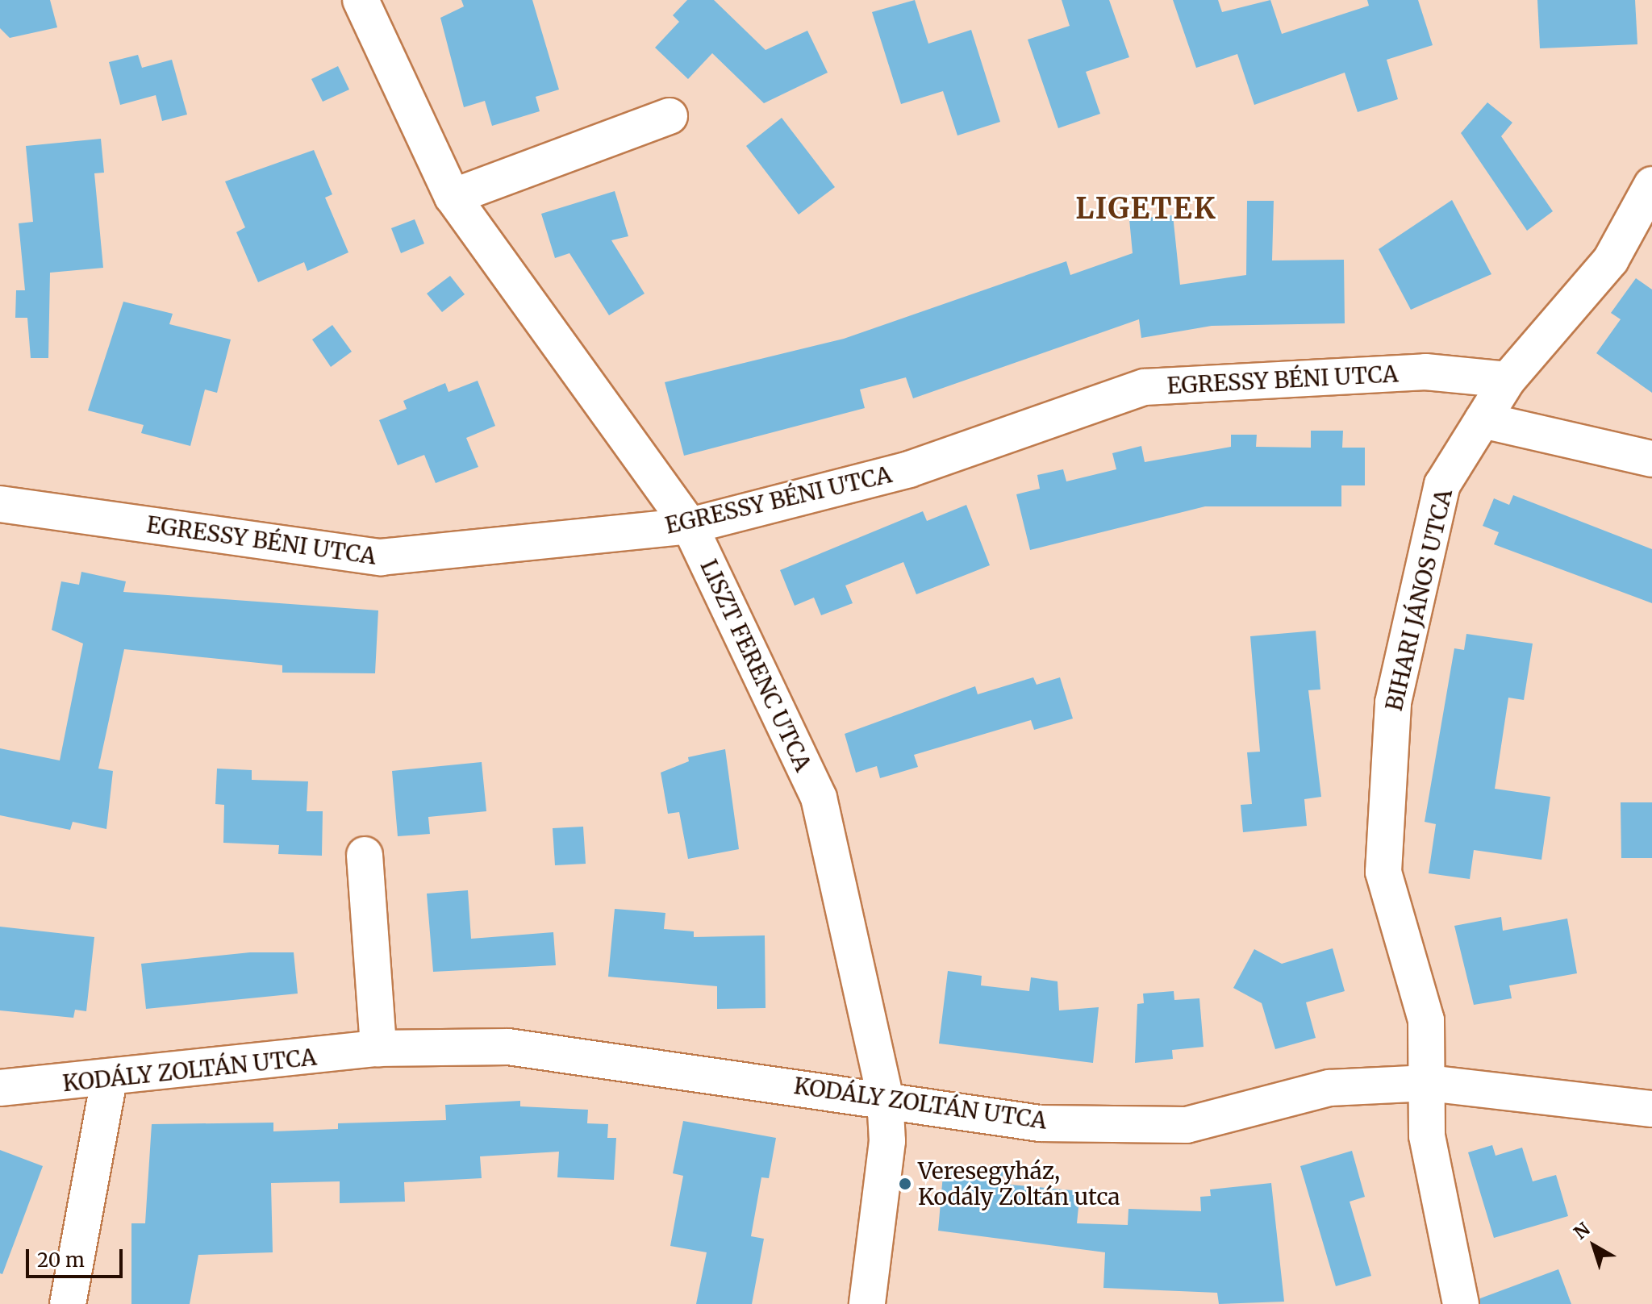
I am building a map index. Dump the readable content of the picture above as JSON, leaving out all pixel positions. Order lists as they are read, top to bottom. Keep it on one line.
{"streets":{"street":["EGRESSY BÉNI UTCA","BIHARI JÁNOS UTCA","LISZT FERENC UTCA","KODÁLY ZOLTÁN UTCA"]},"crossings":[["EGRESSY BÉNI UTCA","BIHARI JÁNOS UTCA"],["EGRESSY BÉNI UTCA","LISZT FERENC UTCA"],["BIHARI JÁNOS UTCA","KODÁLY ZOLTÁN UTCA"],["LISZT FERENC UTCA","KODÁLY ZOLTÁN UTCA"]],"districts":["LIGETEK"],"places":["Veresegyház, Kodály Zoltán utca"],"scale_bar":"20 m","north":"top left"}
